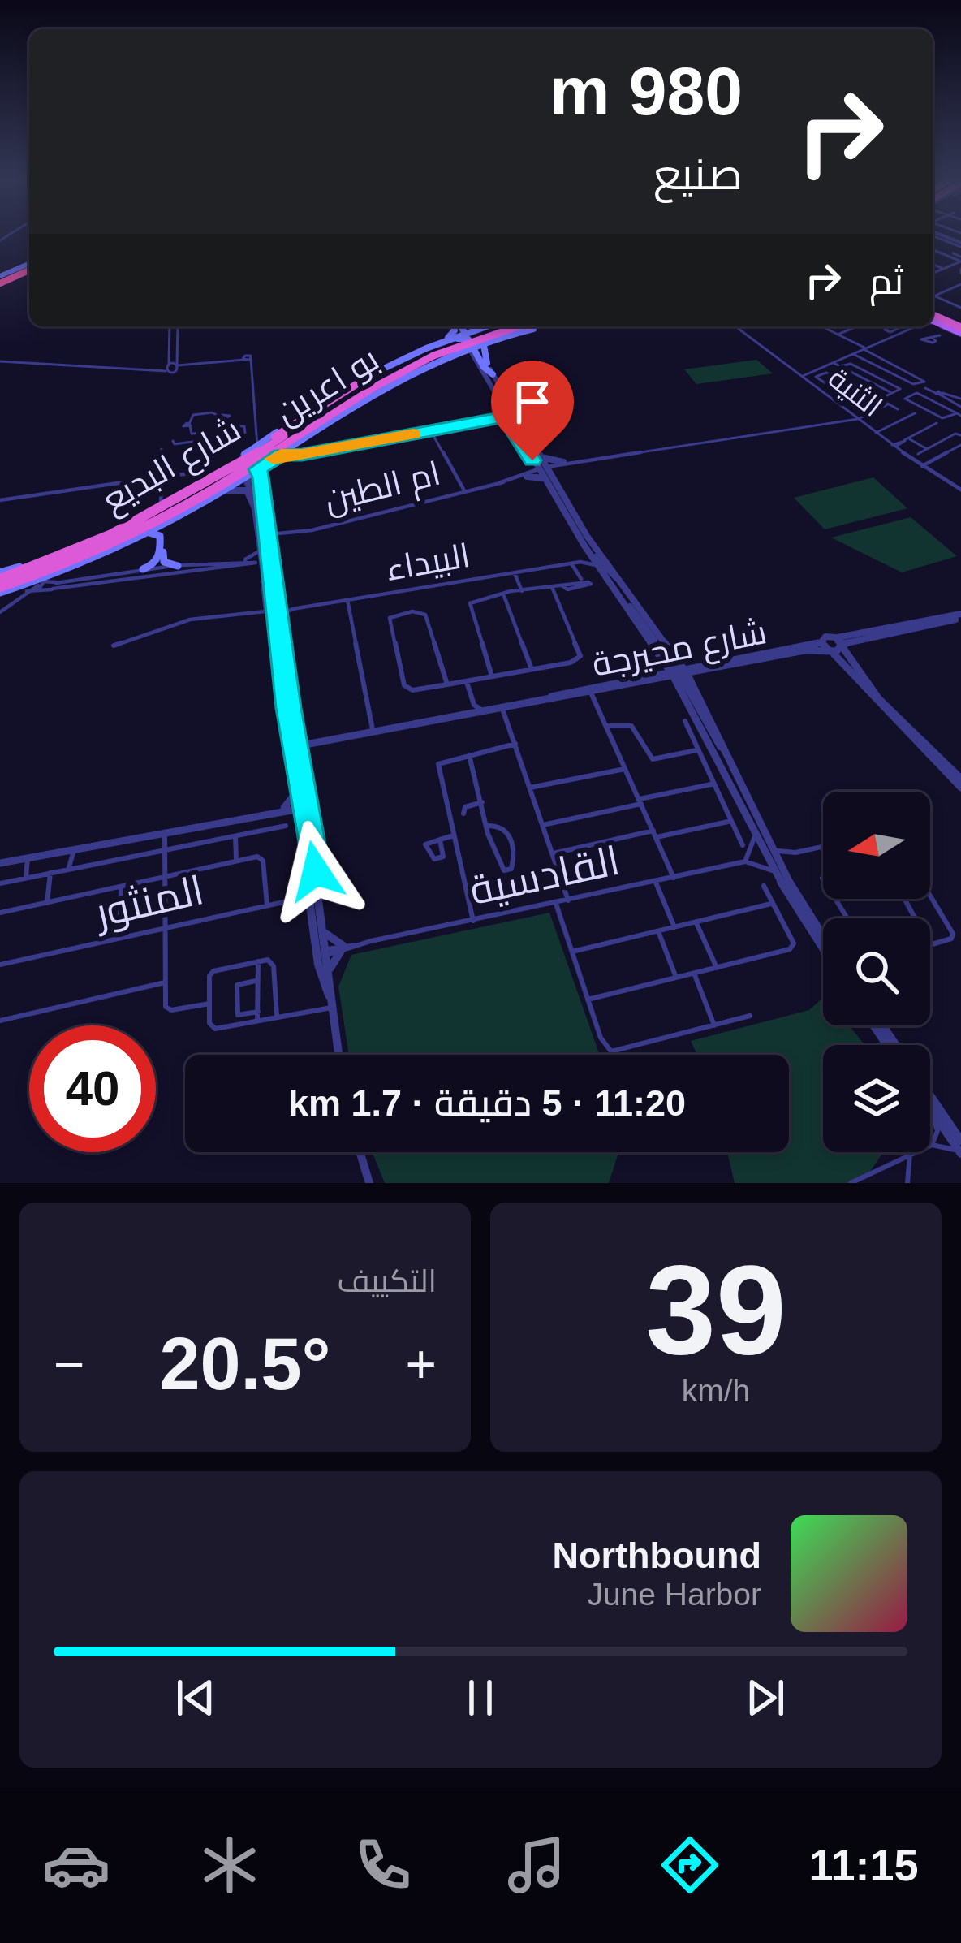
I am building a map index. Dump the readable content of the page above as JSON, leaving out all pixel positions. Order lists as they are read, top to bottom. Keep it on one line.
{"streets":{"highway":["بو اعرين"],"main road":["شارع البديع"],"street":["الثنية","ام الطين","البيداء","شارع محيرجة","القادسية","المنثور"]},"crossings":[["بو اعرين","شارع البديع"]],"north":"left","page":{"turn":["980 m","صنيع"],"then":"ثم","limit":"40","trip":"11:20 · 5 دقيقة · 1.7 km","tile":[["39","km/h"],"التكييف"],"heat":["−","20.5°","+"],"song":["Northbound","June Harbor"],"tabs":"11:15"}}
